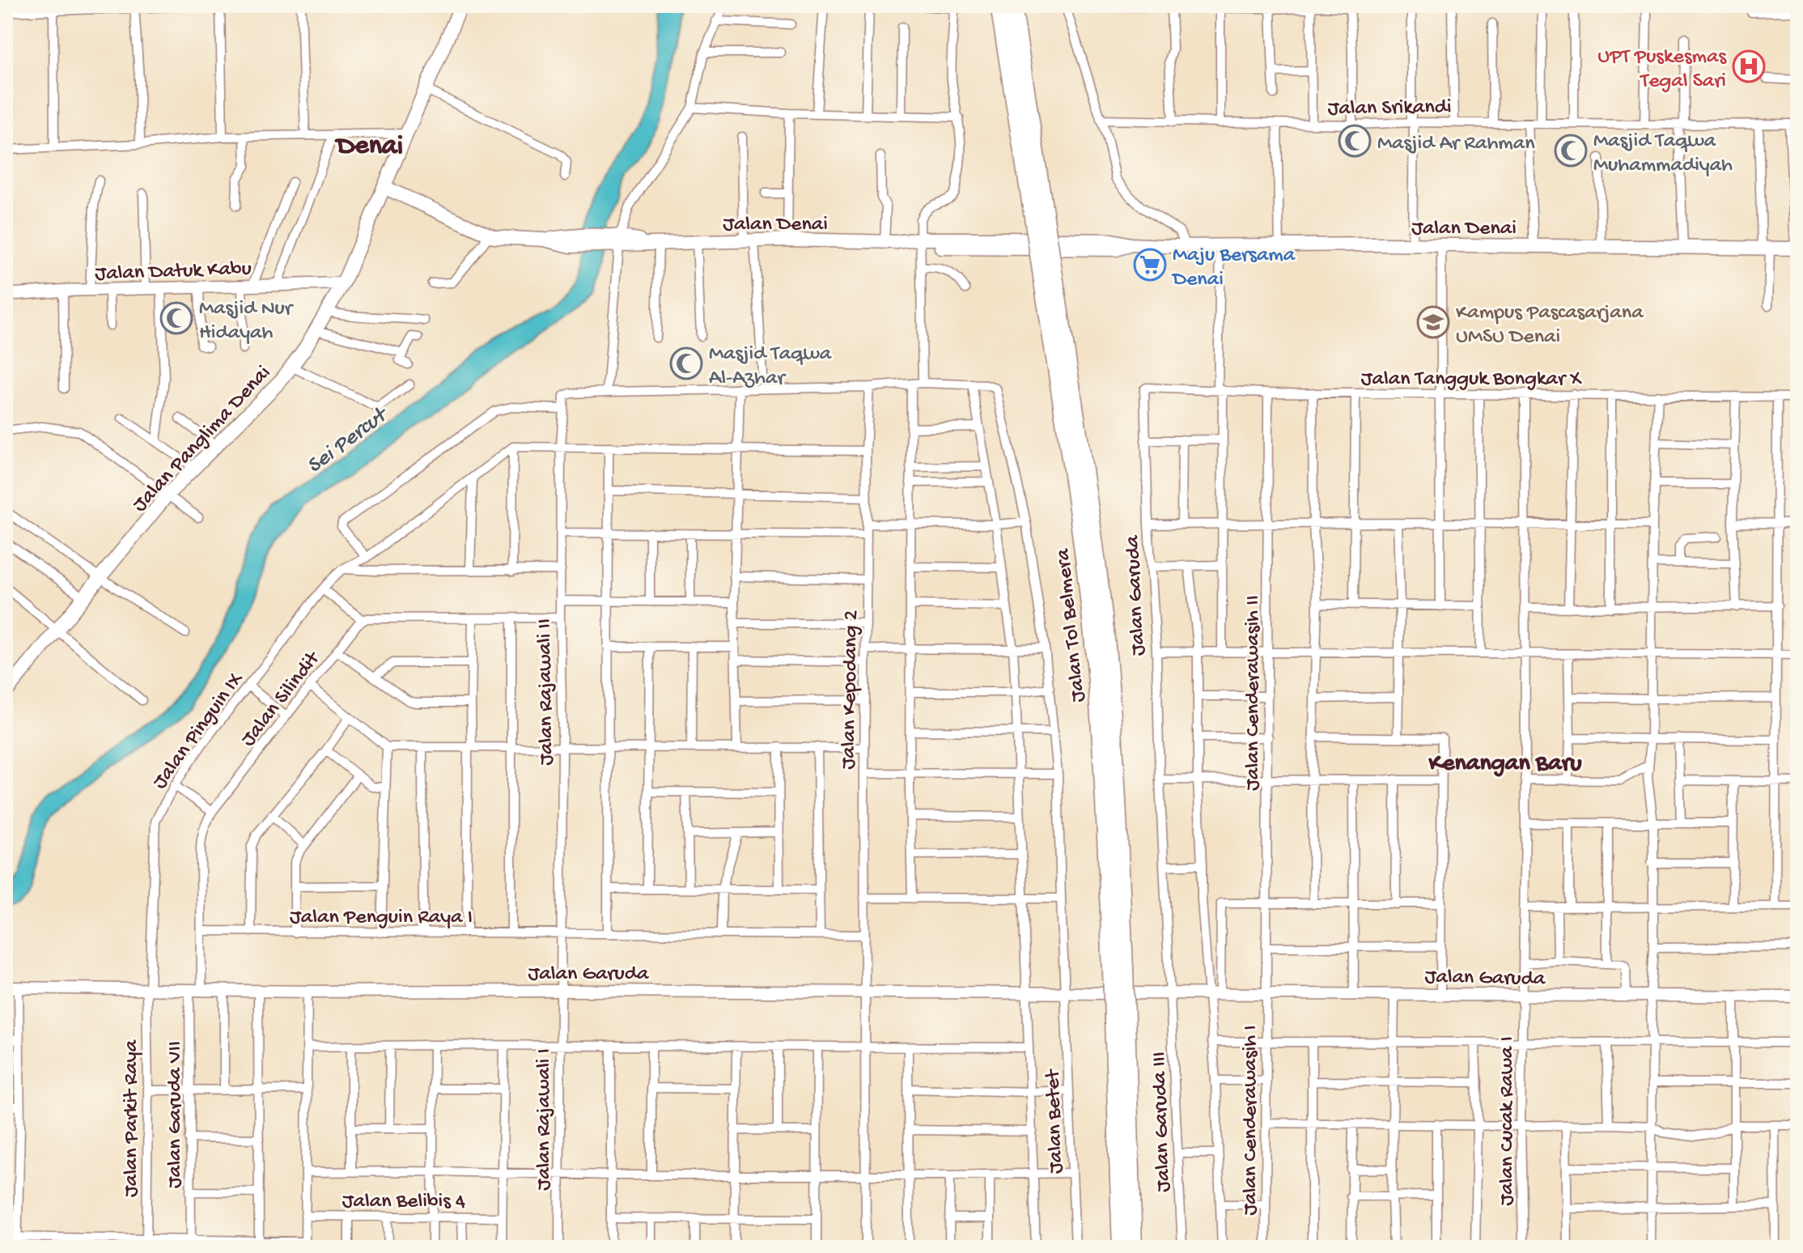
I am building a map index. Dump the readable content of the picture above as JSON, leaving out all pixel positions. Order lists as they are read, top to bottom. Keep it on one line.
{"streets":{"highway":["Jalan Tol Belmera"],"main road":["Jalan Denai","Jalan Panglima Denai"],"street":["Jalan Srikandi","Jalan Datuk Kabu","Jalan Tangguk Bongkar X","Jalan Garuda","Jalan Kepodang 2","Jalan Rajawali II","Jalan Cenderawasih II","Jalan Silindit","Jalan Pinguin IX","Jalan Penguin Raya I","Jalan Garuda VII","Jalan Parkit Raya","Jalan Rajawali I","Jalan Cenderawasih I","Jalan Cucak Rawa I","Jalan Betet","Jalan Garuda III","Jalan Belibis 4"]},"crossings":[["Jalan Denai","Jalan Panglima Denai"],["Jalan Datuk Kabu","Jalan Panglima Denai"],["Jalan Tangguk Bongkar X","Jalan Garuda"],["Jalan Tangguk Bongkar X","Jalan Cenderawasih II"],["Jalan Tangguk Bongkar X","Jalan Cucak Rawa I"],["Jalan Garuda","Jalan Kepodang 2"],["Jalan Garuda","Jalan Rajawali II"],["Jalan Garuda","Jalan Cenderawasih II"],["Jalan Garuda","Jalan Silindit"],["Jalan Garuda","Jalan Pinguin IX"],["Jalan Garuda","Jalan Garuda VII"],["Jalan Garuda","Jalan Parkit Raya"],["Jalan Garuda","Jalan Rajawali I"],["Jalan Garuda","Jalan Cenderawasih I"],["Jalan Garuda","Jalan Cucak Rawa I"],["Jalan Garuda","Jalan Betet"],["Jalan Garuda","Jalan Garuda III"],["Jalan Kepodang 2","Jalan Penguin Raya I"],["Jalan Rajawali II","Jalan Penguin Raya I"],["Jalan Rajawali II","Jalan Rajawali I"],["Jalan Cenderawasih II","Jalan Cenderawasih I"],["Jalan Silindit","Jalan Penguin Raya I"],["Jalan Silindit","Jalan Garuda VII"],["Jalan Pinguin IX","Jalan Parkit Raya"]],"districts":["Denai","Kenangan Baru"],"water":["Sei Percut"],"places":{"hospital":["UPT Puskesmas Tegal Sari"],"mosque":["Masjid Ar Rahman","Masjid Taqwa Muhammadiyah","Masjid Nur Hidayah","Masjid Taqwa Al-Azhar"],"supermarket":["Maju Bersama Denai"],"school or university":["Kampus Pascasarjana UMSU Denai"]}}
